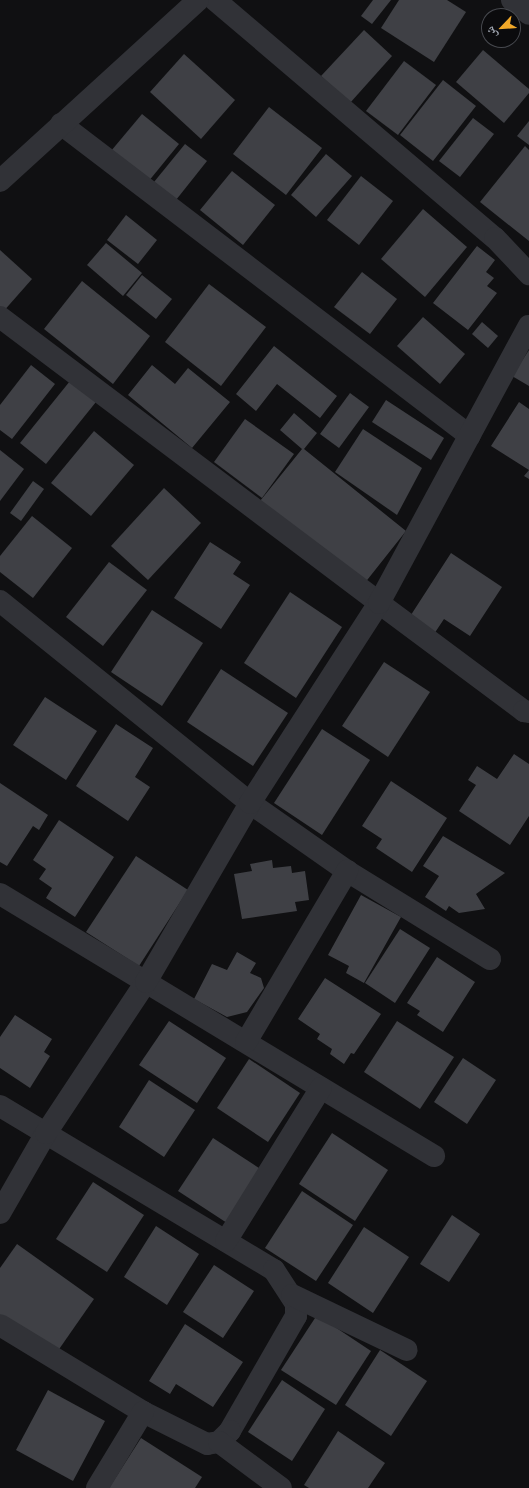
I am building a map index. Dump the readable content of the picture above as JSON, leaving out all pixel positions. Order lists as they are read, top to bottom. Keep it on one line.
{"north":"bottom left"}
